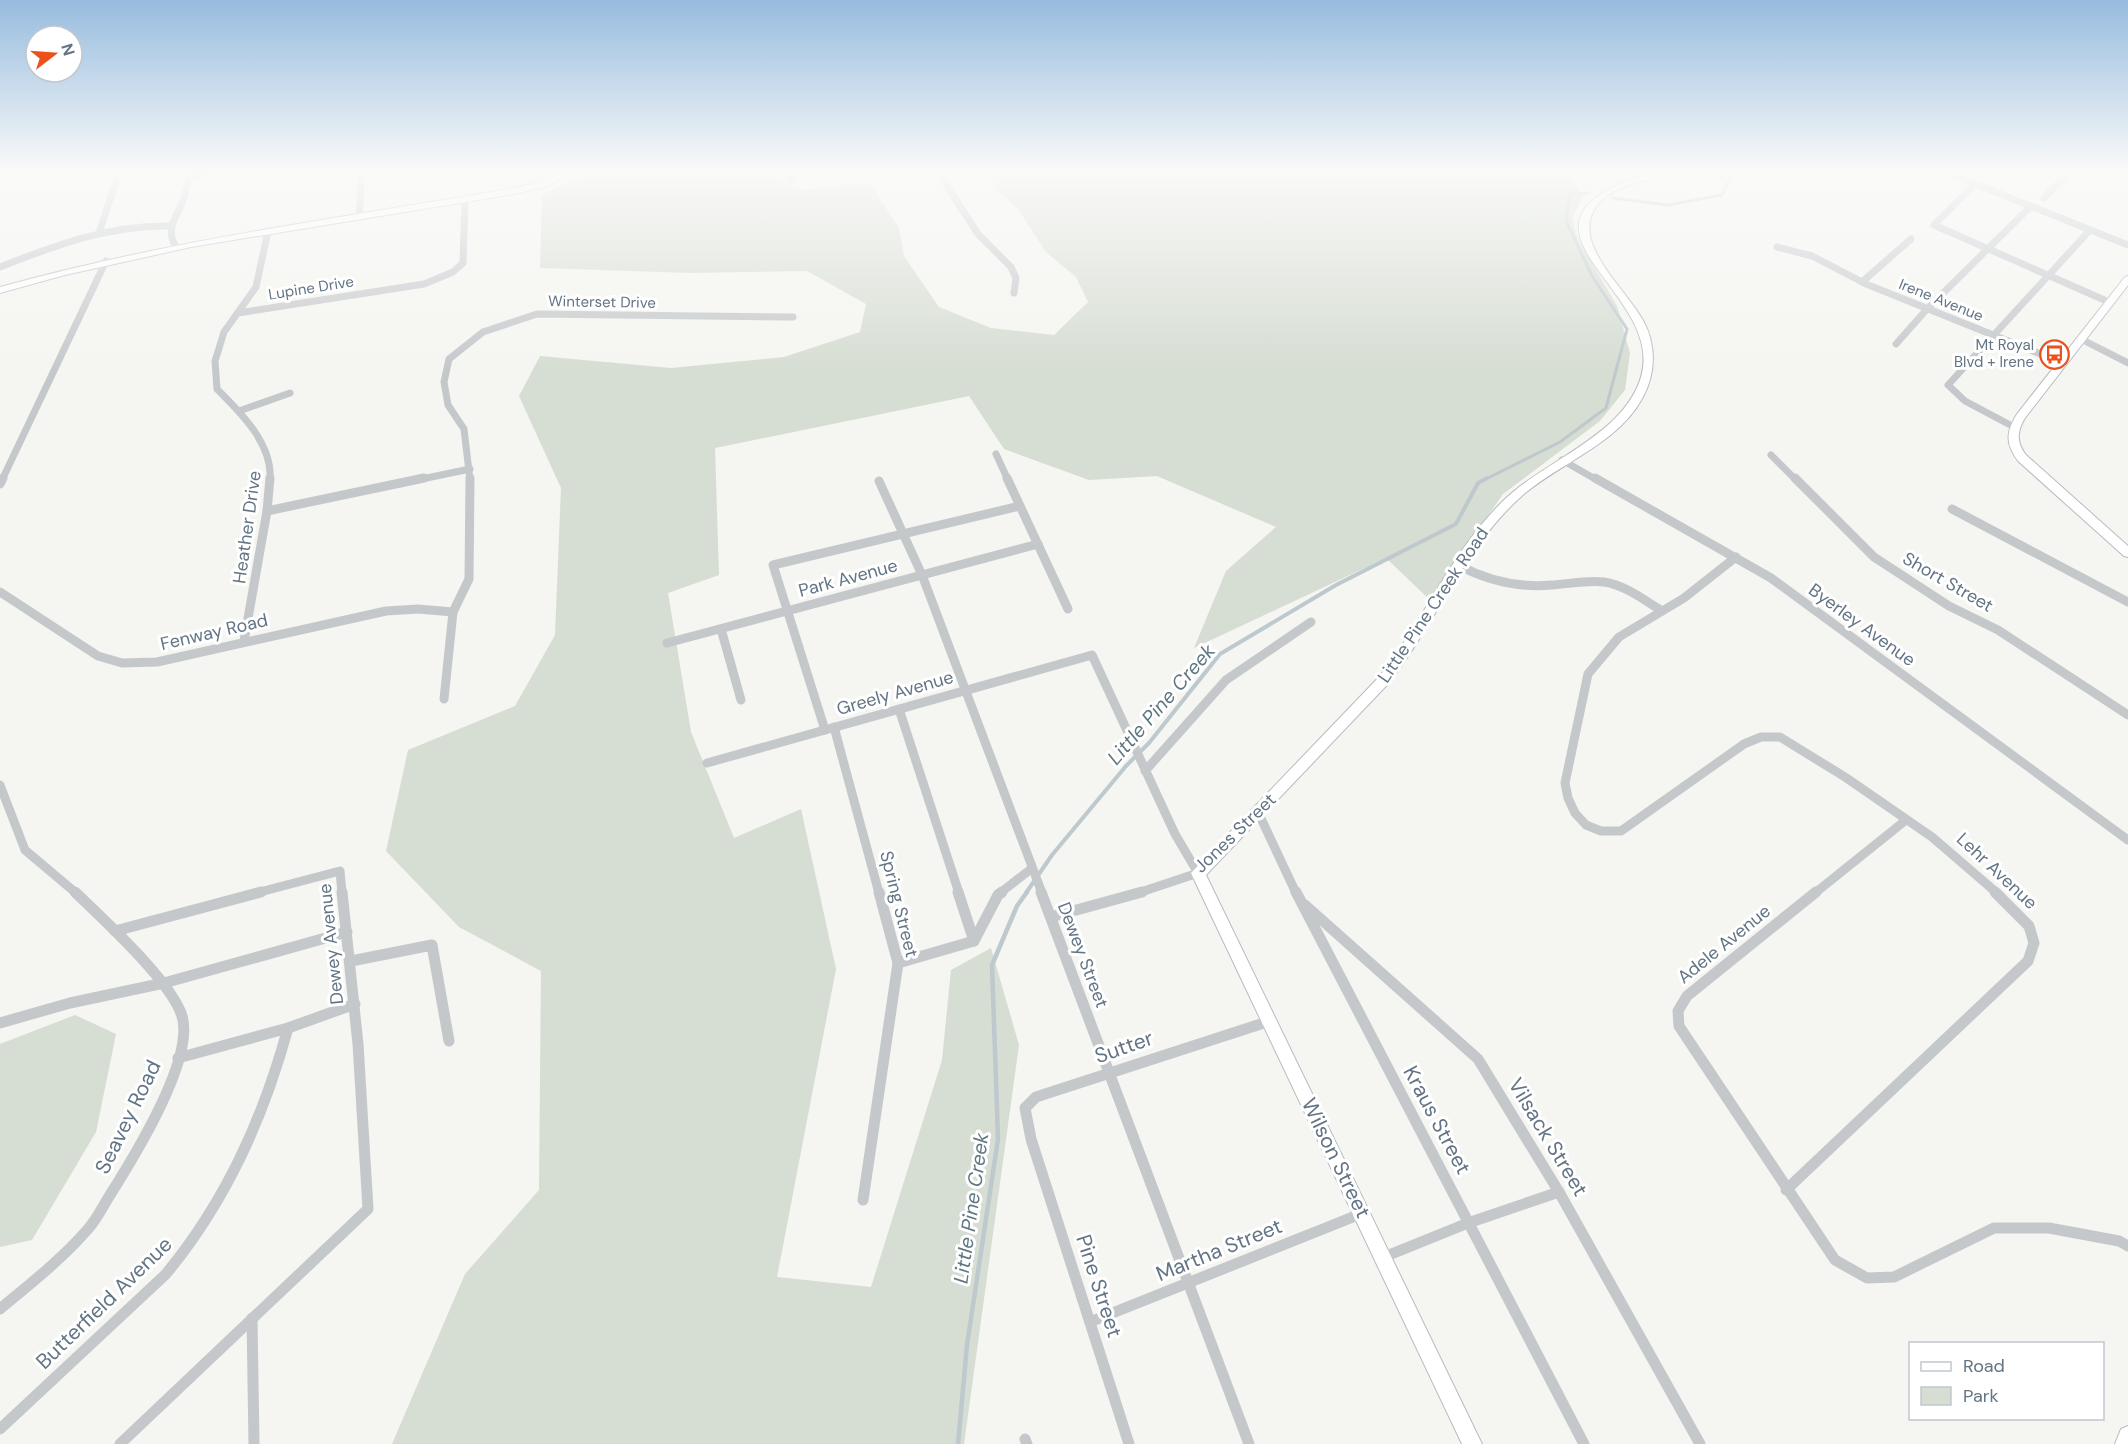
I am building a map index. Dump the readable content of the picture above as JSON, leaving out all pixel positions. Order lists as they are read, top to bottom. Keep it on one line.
{"streets":{"street":["Lupine Drive","Irene Avenue","Winterset Drive","Heather Drive","Park Avenue","Short Street","Little Pine Creek Road","Byerley Avenue","Fenway Road","Greely Avenue","Jones Street","Lehr Avenue","Spring Street","Dewey Avenue","Adele Avenue","Dewey Street","Sutter","Seavey Road","Kraus Street","Vilsack Street","Wilson Street","Martha Street","Pine Street","Butterfield Avenue"]},"crossings":[["Lupine Drive","Heather Drive"],["Winterset Drive","Fenway Road"],["Heather Drive","Fenway Road"],["Park Avenue","Spring Street"],["Park Avenue","Dewey Street"],["Little Pine Creek Road","Byerley Avenue"],["Little Pine Creek Road","Jones Street"],["Byerley Avenue","Lehr Avenue"],["Greely Avenue","Spring Street"],["Greely Avenue","Dewey Street"],["Jones Street","Dewey Street"],["Jones Street","Kraus Street"],["Jones Street","Wilson Street"],["Lehr Avenue","Adele Avenue"],["Spring Street","Dewey Street"],["Dewey Avenue","Seavey Road"],["Dewey Street","Sutter"],["Dewey Street","Martha Street"],["Sutter","Wilson Street"],["Sutter","Pine Street"],["Kraus Street","Vilsack Street"],["Wilson Street","Martha Street"],["Martha Street","Pine Street"]],"water":["Little Pine Creek"],"places":{"bus stop":["Mt Royal Blvd + Irene"]},"legend":["Road","Park"],"north":"right"}
